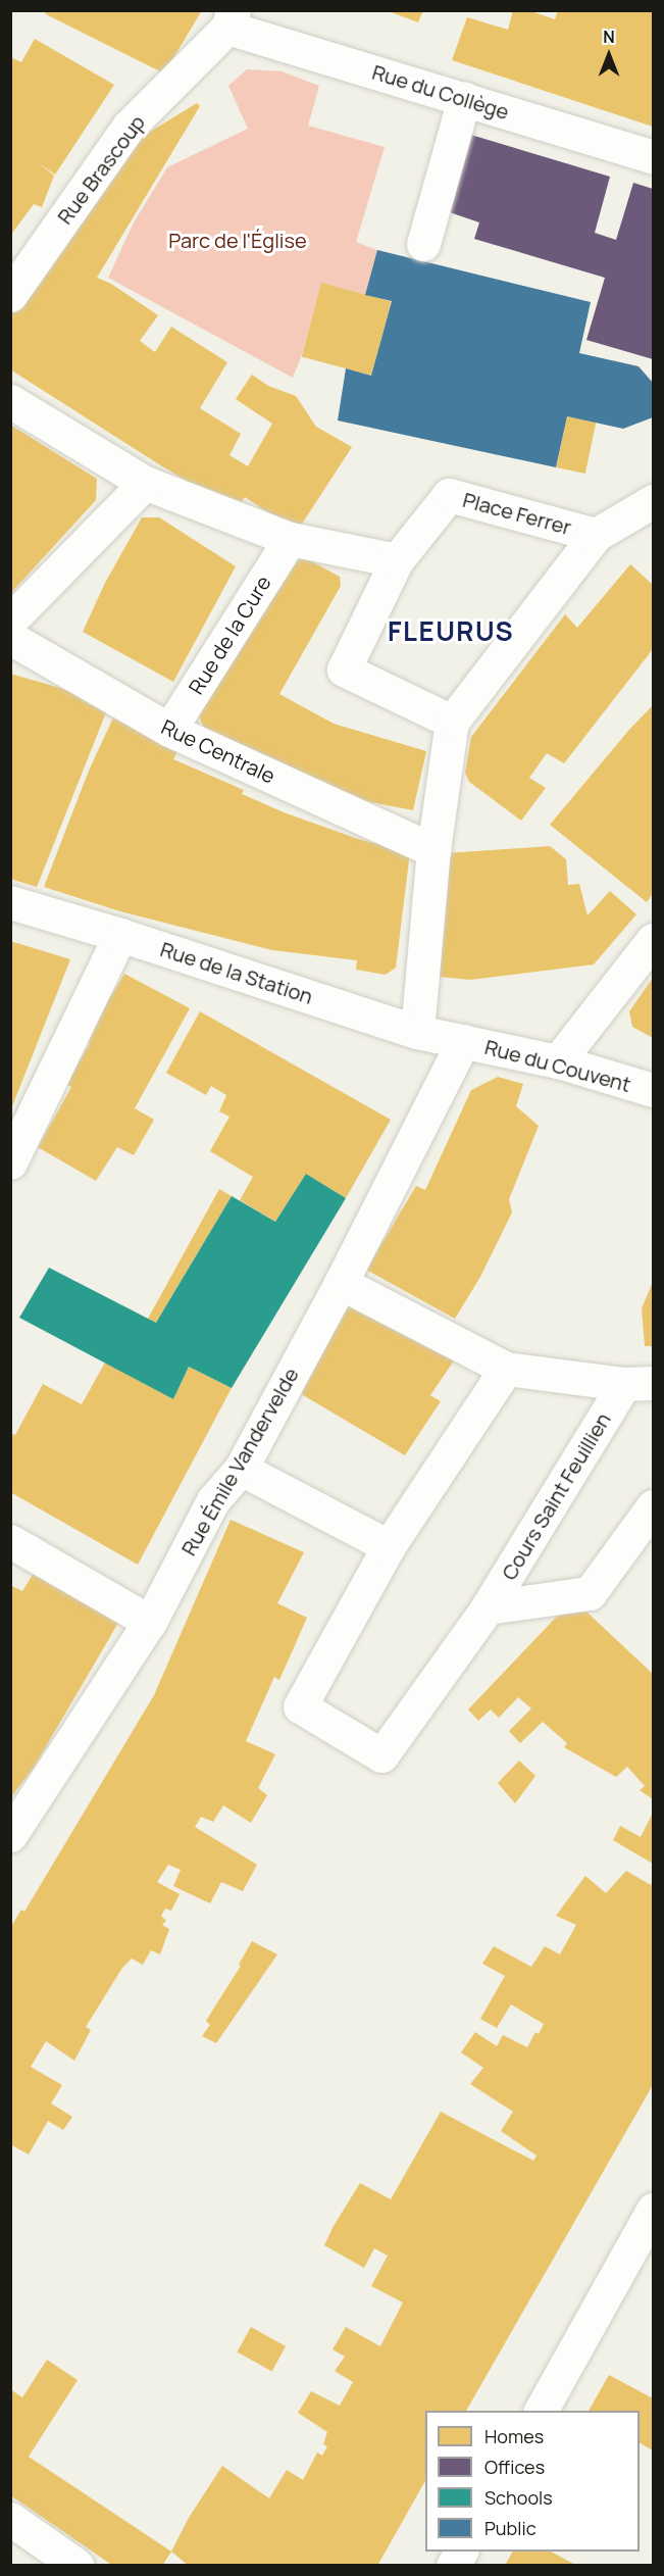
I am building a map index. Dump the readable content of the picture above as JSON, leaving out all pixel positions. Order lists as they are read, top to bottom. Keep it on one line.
{"streets":{"street":["Rue du Collège","Rue Brascoup","Place Ferrer","Rue de la Cure","Rue Centrale","Rue de la Station","Rue du Couvent","Rue Émile Vandervelde","Cours Saint Feuillien"]},"crossings":[["Rue du Collège","Rue Brascoup"],["Place Ferrer","Rue Centrale"],["Place Ferrer","Rue de la Station"],["Rue de la Cure","Rue Centrale"],["Rue de la Station","Rue du Couvent"],["Rue de la Station","Rue Émile Vandervelde"],["Rue du Couvent","Rue Émile Vandervelde"],["Rue Émile Vandervelde","Cours Saint Feuillien"]],"districts":["FLEURUS"],"parks":["Parc de l'Église"],"legend":["Homes","Offices","Schools","Public"],"north":"top"}
